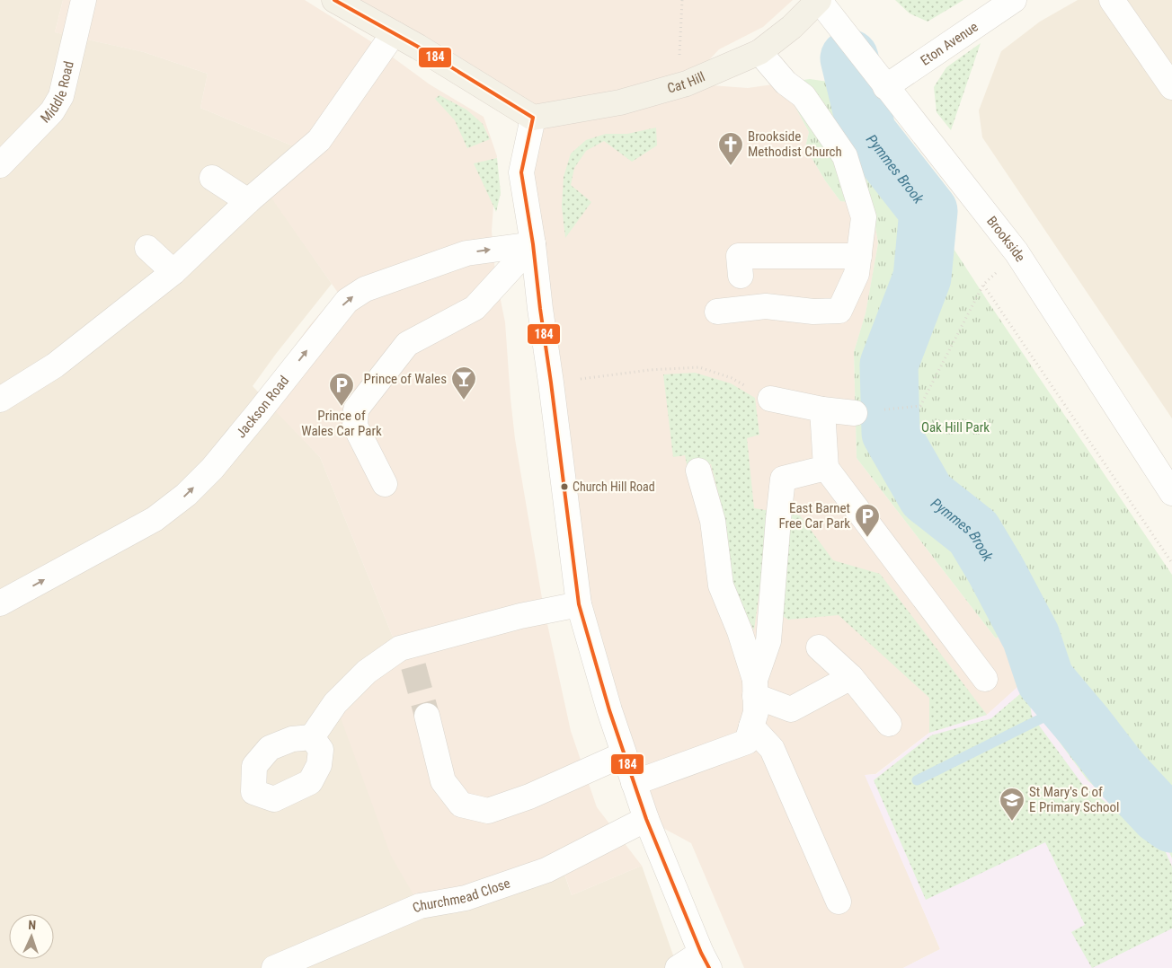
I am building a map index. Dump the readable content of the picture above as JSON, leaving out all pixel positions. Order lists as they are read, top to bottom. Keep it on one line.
{"streets":{"main road":["Cat Hill"],"street":["Eton Avenue","Middle Road","Brookside","Jackson Road","Churchmead Close"]},"crossings":[["Eton Avenue","Brookside"],["Cat Hill","Brookside"]],"water":["Pymmes Brook"],"parks":["Oak Hill Park"],"places":{"church":["Brookside Methodist Church"],"bar":["Prince of Wales"],"parking":["Prince of Wales Car Park","East Barnet Free Car Park"],"other":["Church Hill Road"],"school or university":["St Mary's C of E Primary School"]},"lines":["transit line 184"],"north":"top"}
